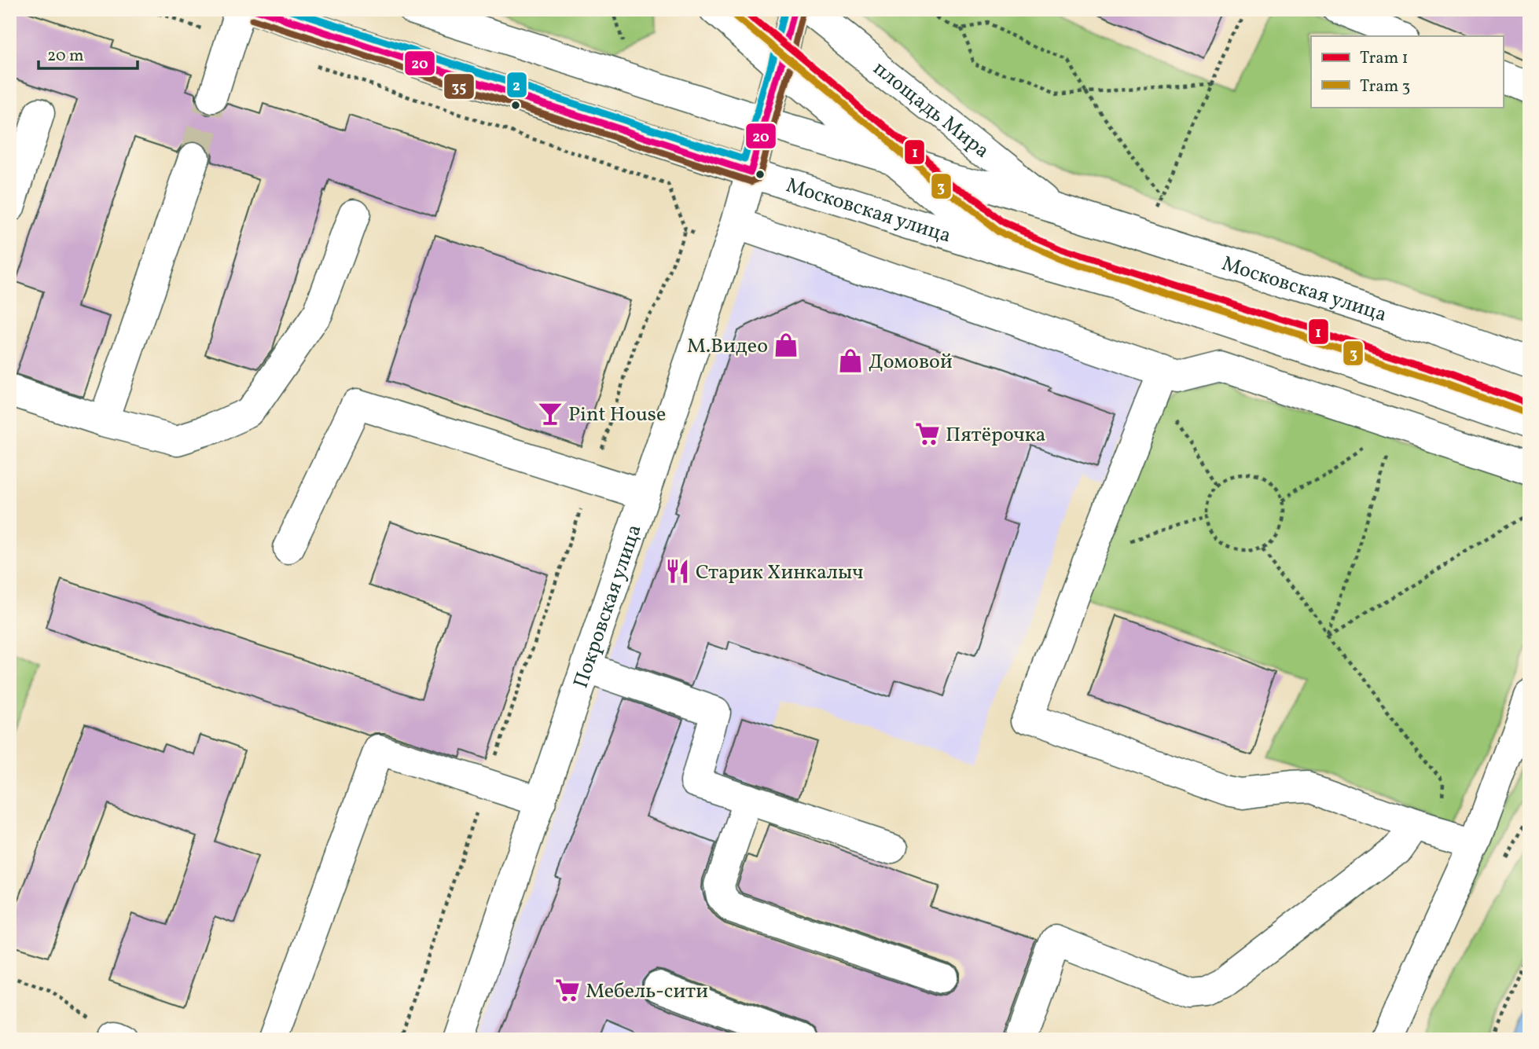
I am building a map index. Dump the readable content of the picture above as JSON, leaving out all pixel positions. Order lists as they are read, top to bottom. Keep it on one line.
{"streets":{"main road":["площадь Мира","Московская улица","Покровская улица"]},"crossings":[["площадь Мира","Московская улица"],["Московская улица","Покровская улица"]],"places":{"shop":["М.Видео","Домовой"],"bar":["Pint House"],"supermarket":["Пятёрочка","Мебель-сити"],"restaurant":["Старик Хинкалыч"]},"lines":["tram line 1","transit line 20","transit line 2","transit line 35","tram line 3"],"legend":["Tram 1","Tram 3"],"scale_bar":"20 m"}
